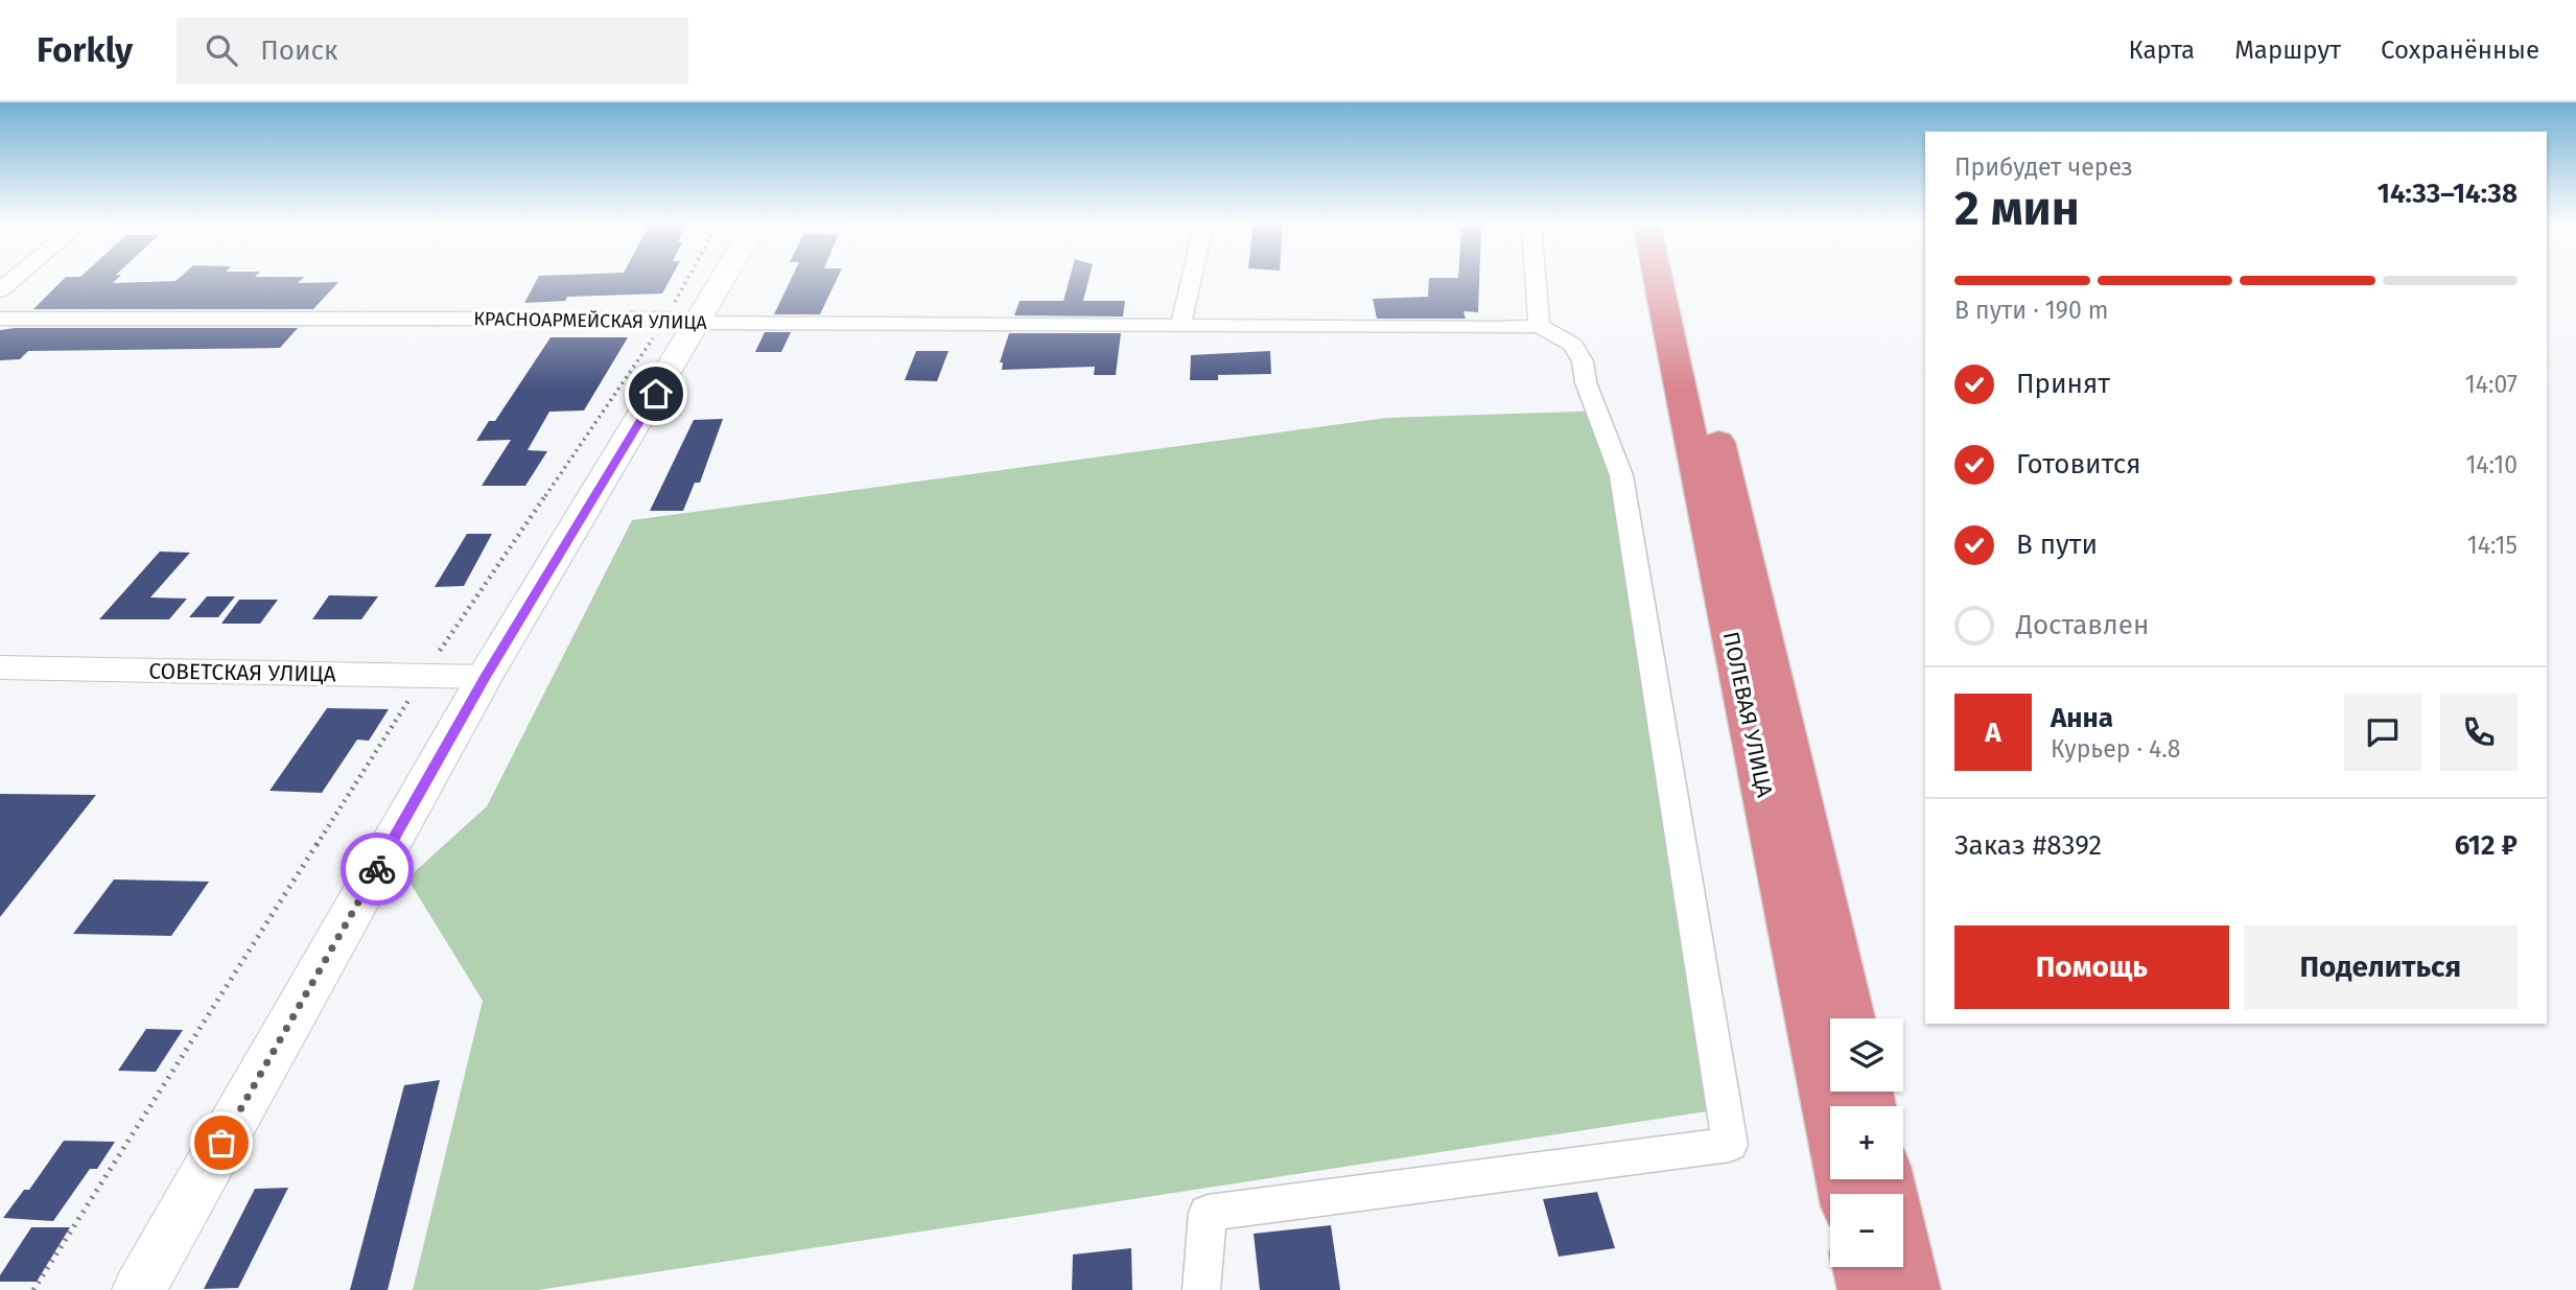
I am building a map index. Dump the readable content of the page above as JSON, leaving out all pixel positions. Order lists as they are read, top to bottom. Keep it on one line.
{"streets":{"highway":["ПОЛЕВАЯ УЛИЦА"],"street":["КРАСНОАРМЕЙСКАЯ УЛИЦА","СОВЕТСКАЯ УЛИЦА"]},"page":{"header":"Forkly","search":"Поиск","nav":["Карта","Маршрут","Сохранённые"],"heading":["2 мин","Прибудет через","14:33–14:38"],"panel":["Анна","Курьер · 4.8","Заказ #8392","612 ₽"],"bar":"В пути · 190 m","list":[["Принят","14:07"],["Готовится","14:10"],["В пути","14:15"],"Доставлен"],"round":"А","buttons":["Помощь","Поделиться"],"map_buttons":["+","−"]}}
